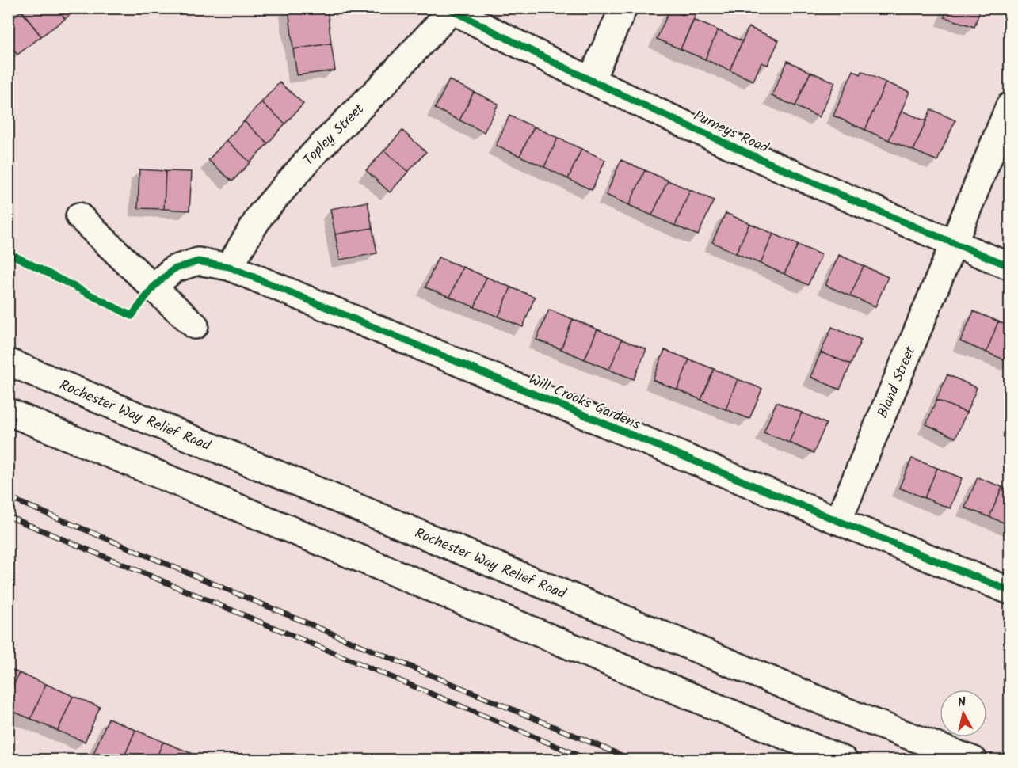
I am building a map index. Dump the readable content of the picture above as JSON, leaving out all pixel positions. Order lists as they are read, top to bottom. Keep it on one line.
{"streets":{"main road":["Purneys Road","Topley Street","Bland Street","Will Crooks Gardens","Rochester Way Relief Road"]},"crossings":[["Purneys Road","Topley Street"],["Purneys Road","Bland Street"],["Topley Street","Will Crooks Gardens"],["Bland Street","Will Crooks Gardens"]],"north":"top"}
